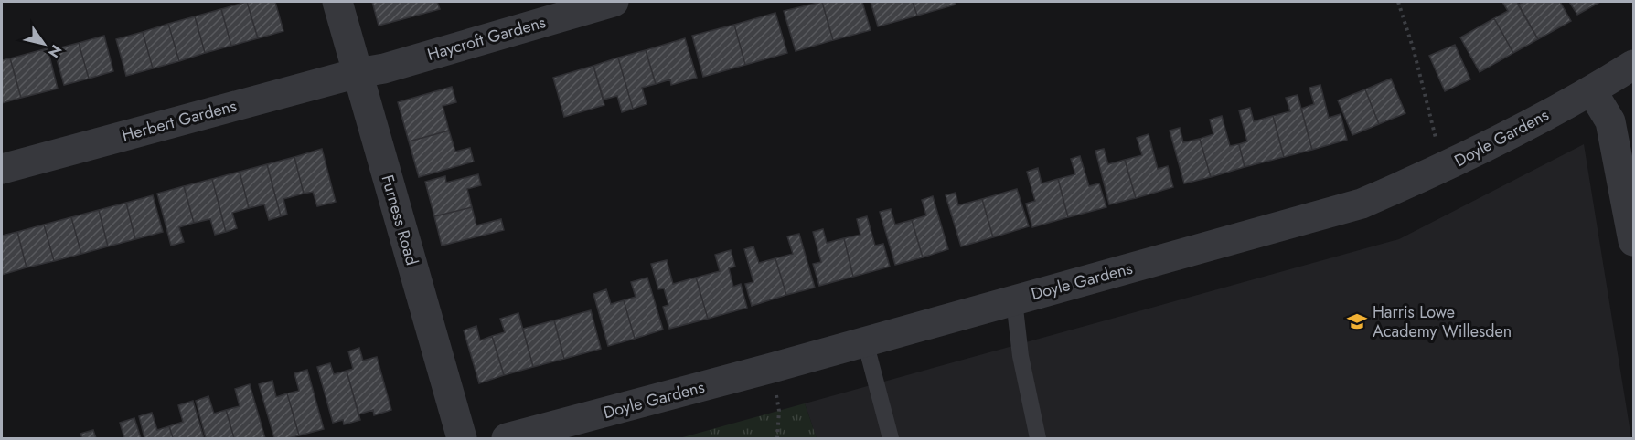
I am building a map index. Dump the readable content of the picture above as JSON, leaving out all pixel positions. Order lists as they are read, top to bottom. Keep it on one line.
{"streets":{"street":["Haycroft Gardens","Herbert Gardens","Doyle Gardens","Furness Road"]},"crossings":[["Haycroft Gardens","Herbert Gardens"],["Haycroft Gardens","Furness Road"],["Herbert Gardens","Furness Road"]],"places":{"school or university":["Harris Lowe Academy Willesden"]},"north":"bottom right"}
